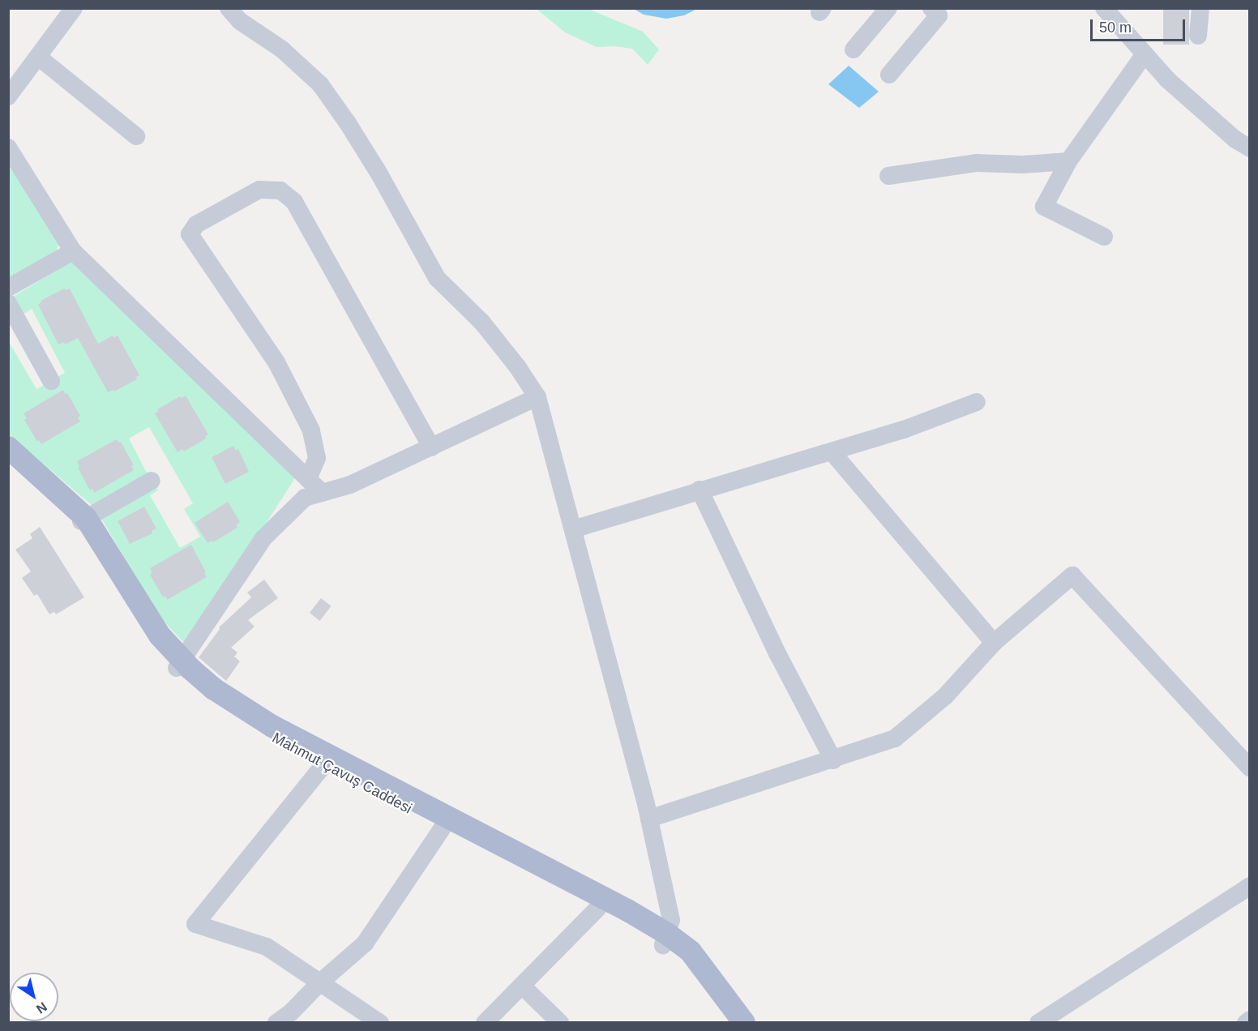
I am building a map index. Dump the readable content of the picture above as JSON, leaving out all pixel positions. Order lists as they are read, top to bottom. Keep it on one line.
{"streets":{"main road":["Mahmut Çavuş Caddesi"]},"scale_bar":"50 m","north":"bottom right"}
